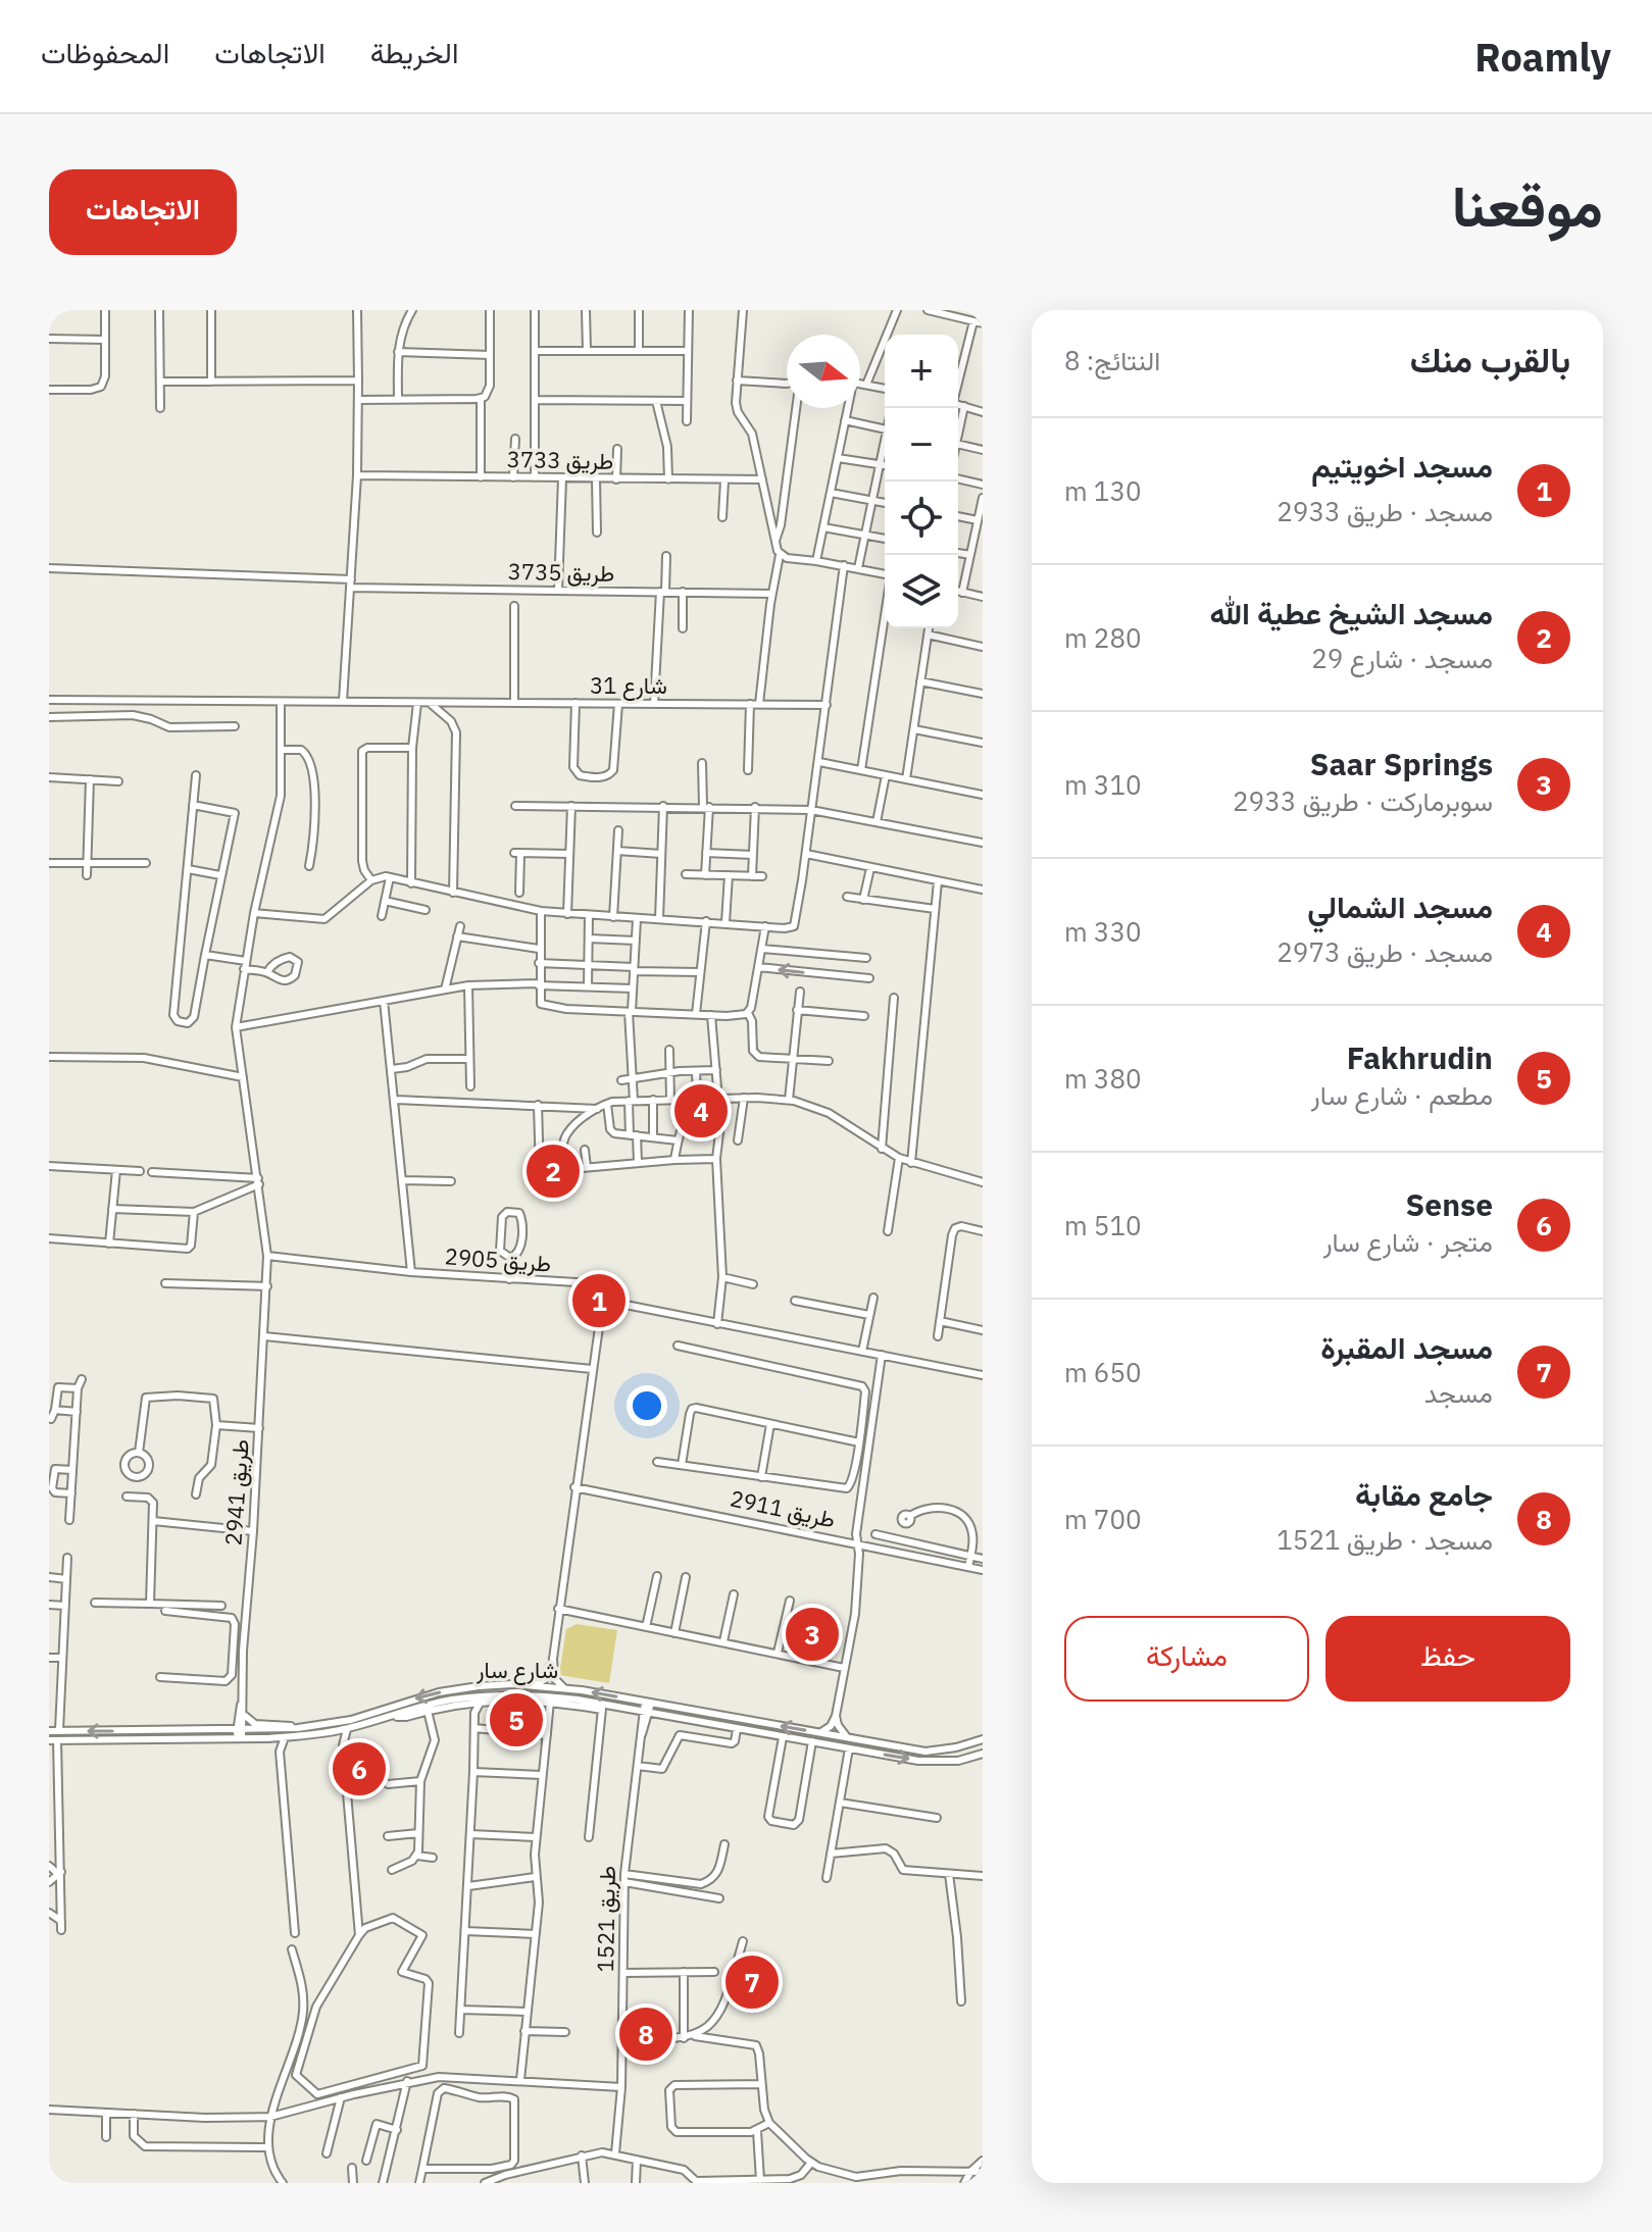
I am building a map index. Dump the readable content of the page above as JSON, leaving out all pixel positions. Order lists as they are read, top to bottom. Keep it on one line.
{"streets":{"street":["طريق 3733","طريق 3735","شارع 31","طريق 2905","طريق 2941","طريق 2911","شارع سار","طريق 1521"]},"crossings":[["شارع 31","طريق 2941"],["طريق 2905","طريق 2941"],["طريق 2941","شارع سار"],["شارع سار","طريق 1521"]],"north":"right","page":{"header":"Roamly","nav":["الخريطة","الاتجاهات","المحفوظات"],"title":"موقعنا","buttons":["الاتجاهات",["حفظ","مشاركة"]],"heading":["بالقرب منك","النتائج: 8"],"map_buttons":["+","−"],"list":[{"mark":"1","name":"مسجد اخويتيم","note":"مسجد · طريق 2933","value":"130 m"},{"mark":"2","name":"مسجد الشيخ عطية الله","note":"مسجد · شارع 29","value":"280 m"},{"mark":"3","name":"Saar Springs","note":"سوبرماركت · طريق 2933","value":"310 m"},{"mark":"4","name":"مسجد الشمالي","note":"مسجد · طريق 2973","value":"330 m"},{"mark":"5","name":"Fakhrudin","note":"مطعم · شارع سار","value":"380 m"},{"mark":"6","name":"Sense","note":"متجر · شارع سار","value":"510 m"},{"mark":"7","name":"مسجد المقبرة","note":"مسجد","value":"650 m"},{"mark":"8","name":"جامع مقابة","note":"مسجد · طريق 1521","value":"700 m"}],"pins":["4","2","1","3","5","6","7","8"]}}
